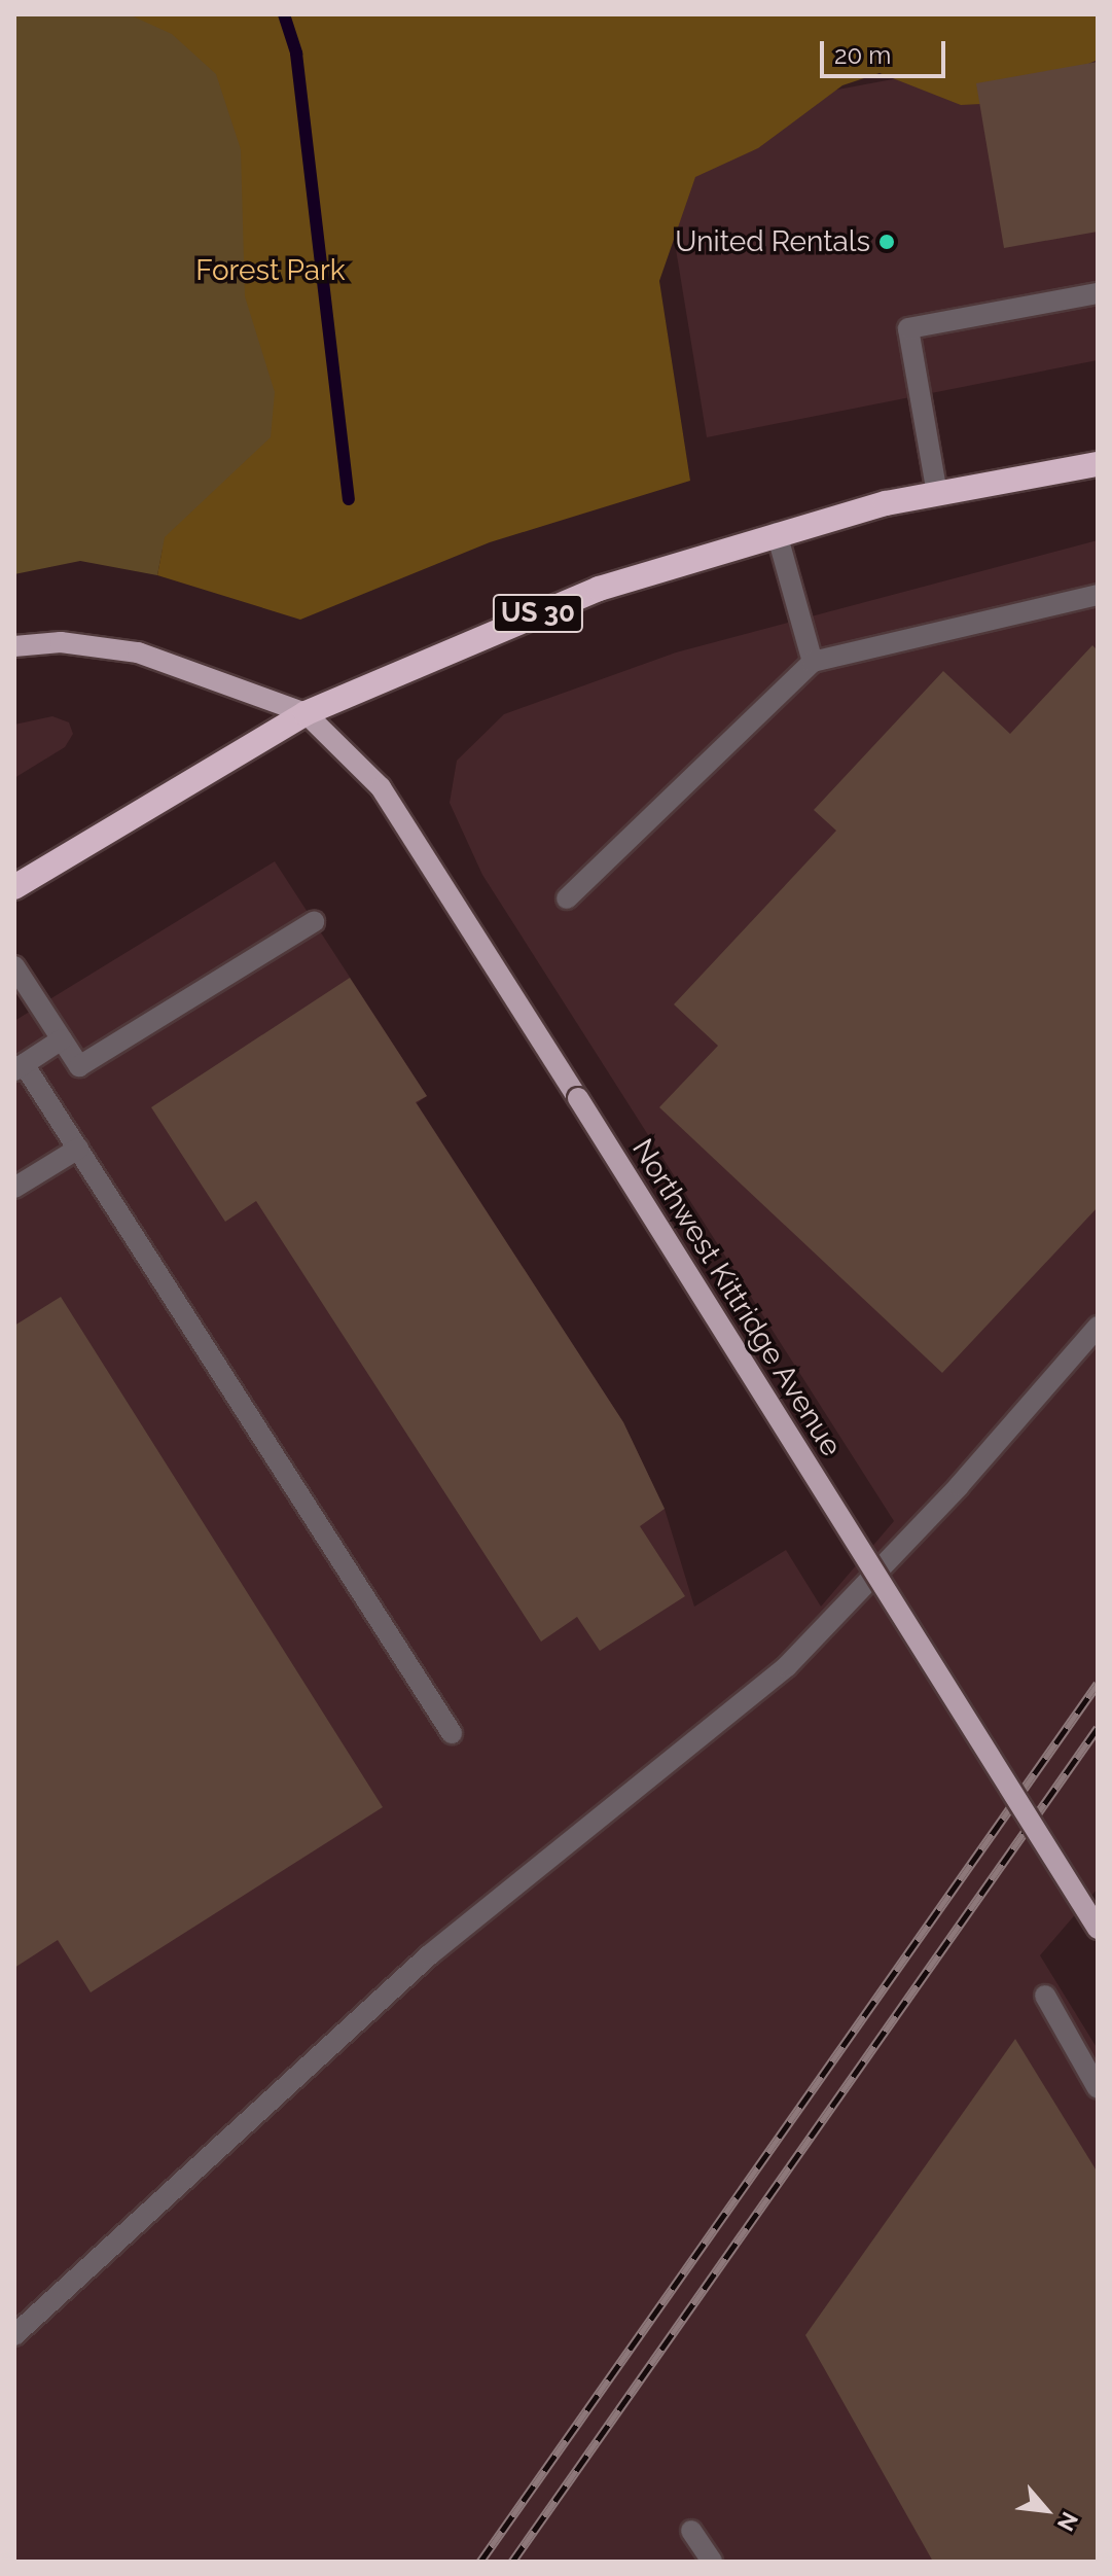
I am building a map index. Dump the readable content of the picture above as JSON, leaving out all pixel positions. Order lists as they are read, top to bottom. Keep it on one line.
{"streets":{"highway":["US 30"],"main road":["Northwest Kittridge Avenue"]},"crossings":[["US 30","Northwest Kittridge Avenue"]],"parks":["Forest Park"],"places":["United Rentals"],"scale_bar":"20 m","north":"bottom right"}
